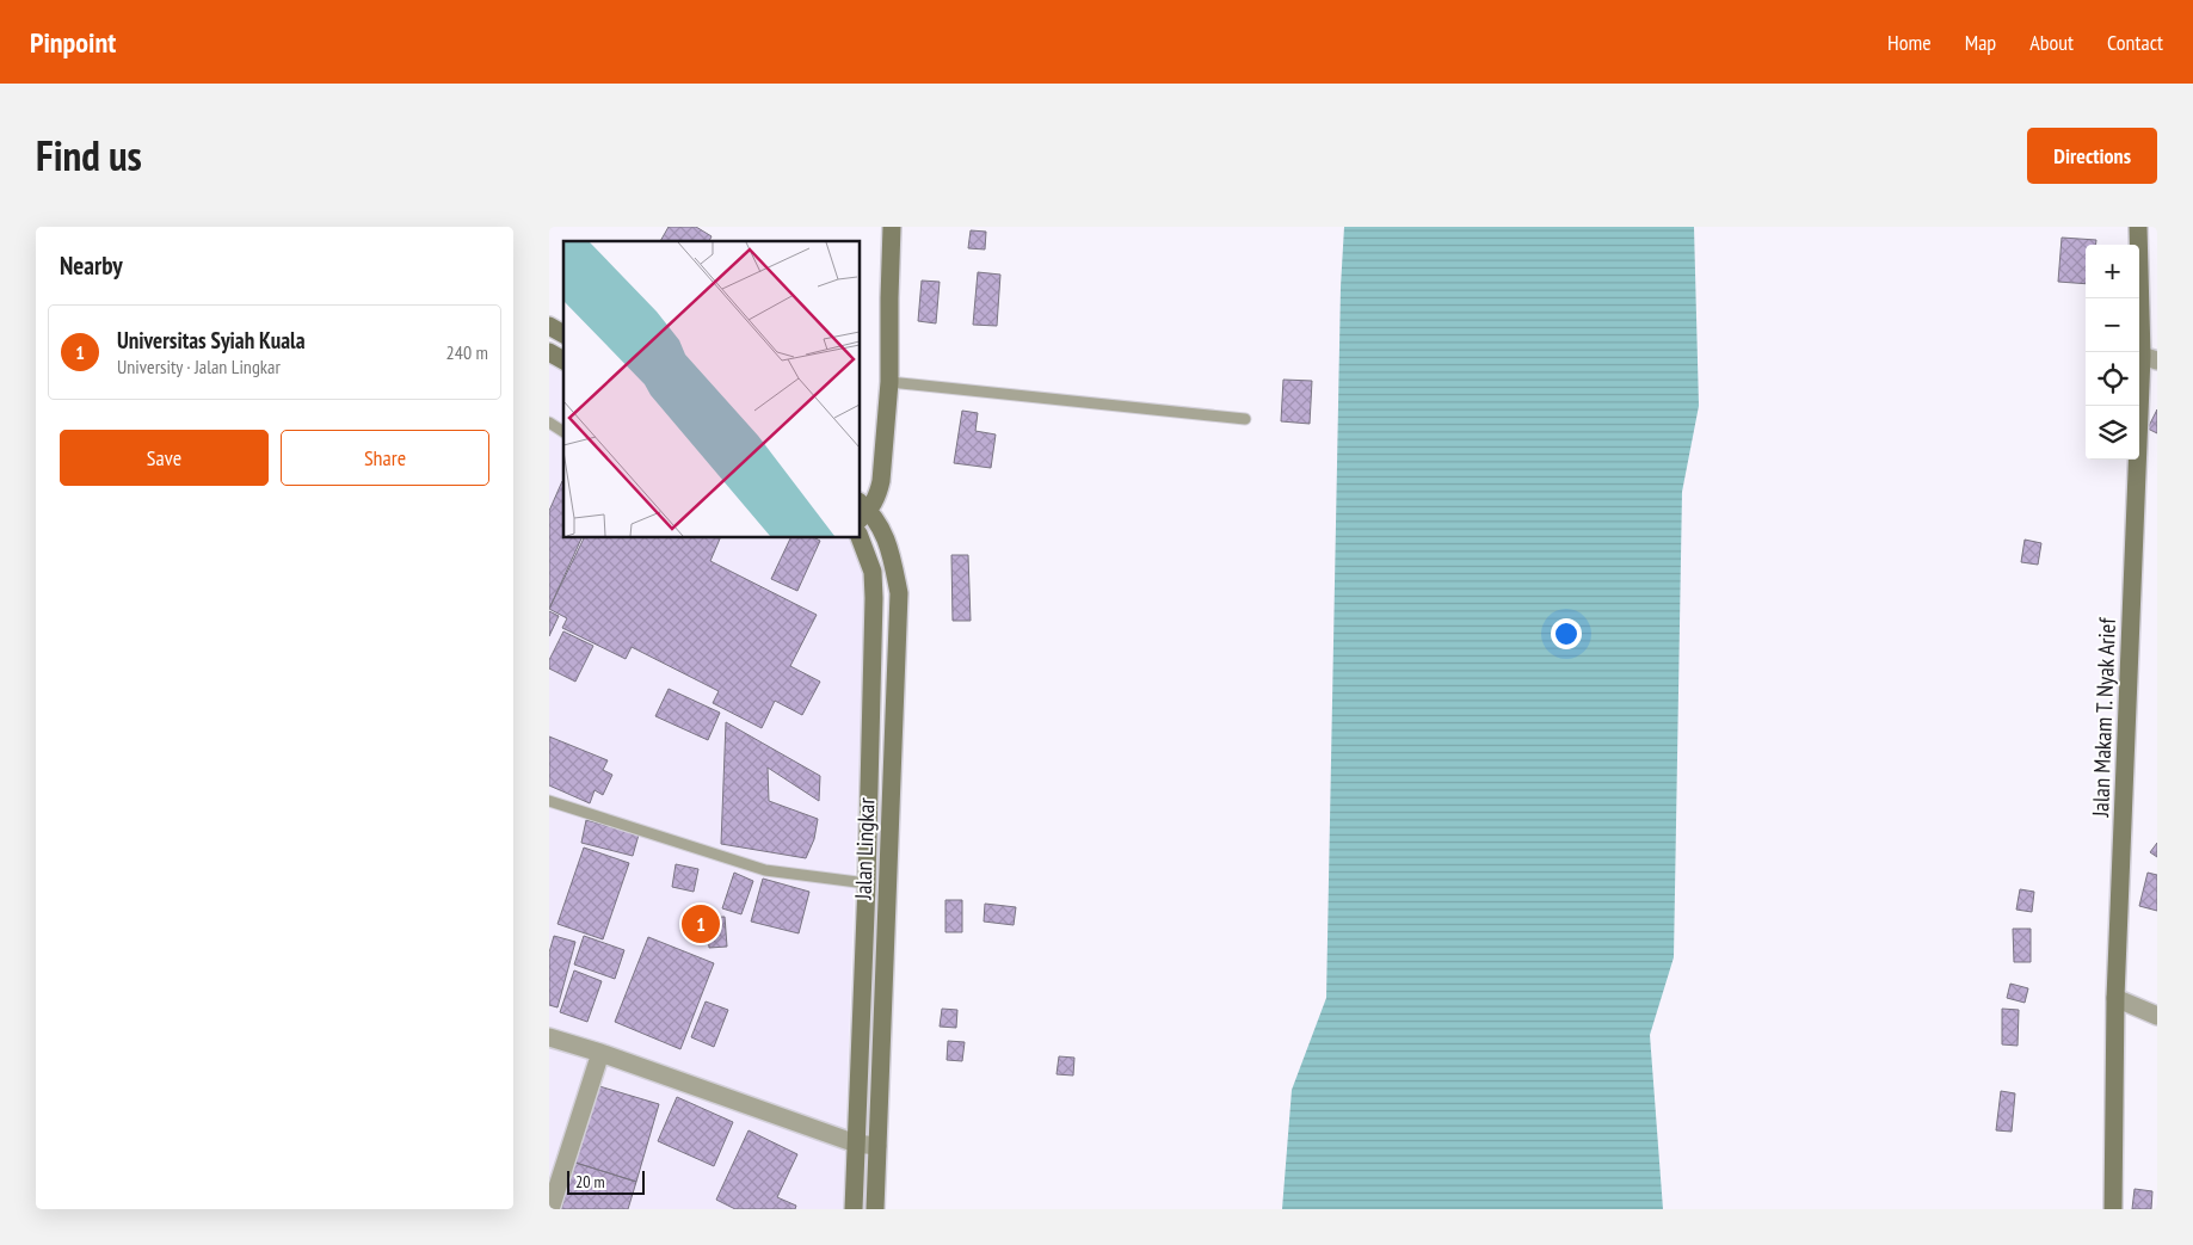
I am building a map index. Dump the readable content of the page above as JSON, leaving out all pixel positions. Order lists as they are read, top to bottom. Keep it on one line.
{"streets":{"street":["Jalan Makam T. Nyak Arief","Jalan Lingkar"]},"scale_bar":"20 m","page":{"header":"Pinpoint","nav":["Home","Map","About","Contact"],"title":"Find us","buttons":["Directions",["Save","Share"]],"heading":"Nearby","map_buttons":["+","−"],"list":[{"mark":"1","name":"Universitas Syiah Kuala","note":"University · Jalan Lingkar","value":"240 m"}],"pins":"1","scale":"20 m"}}
